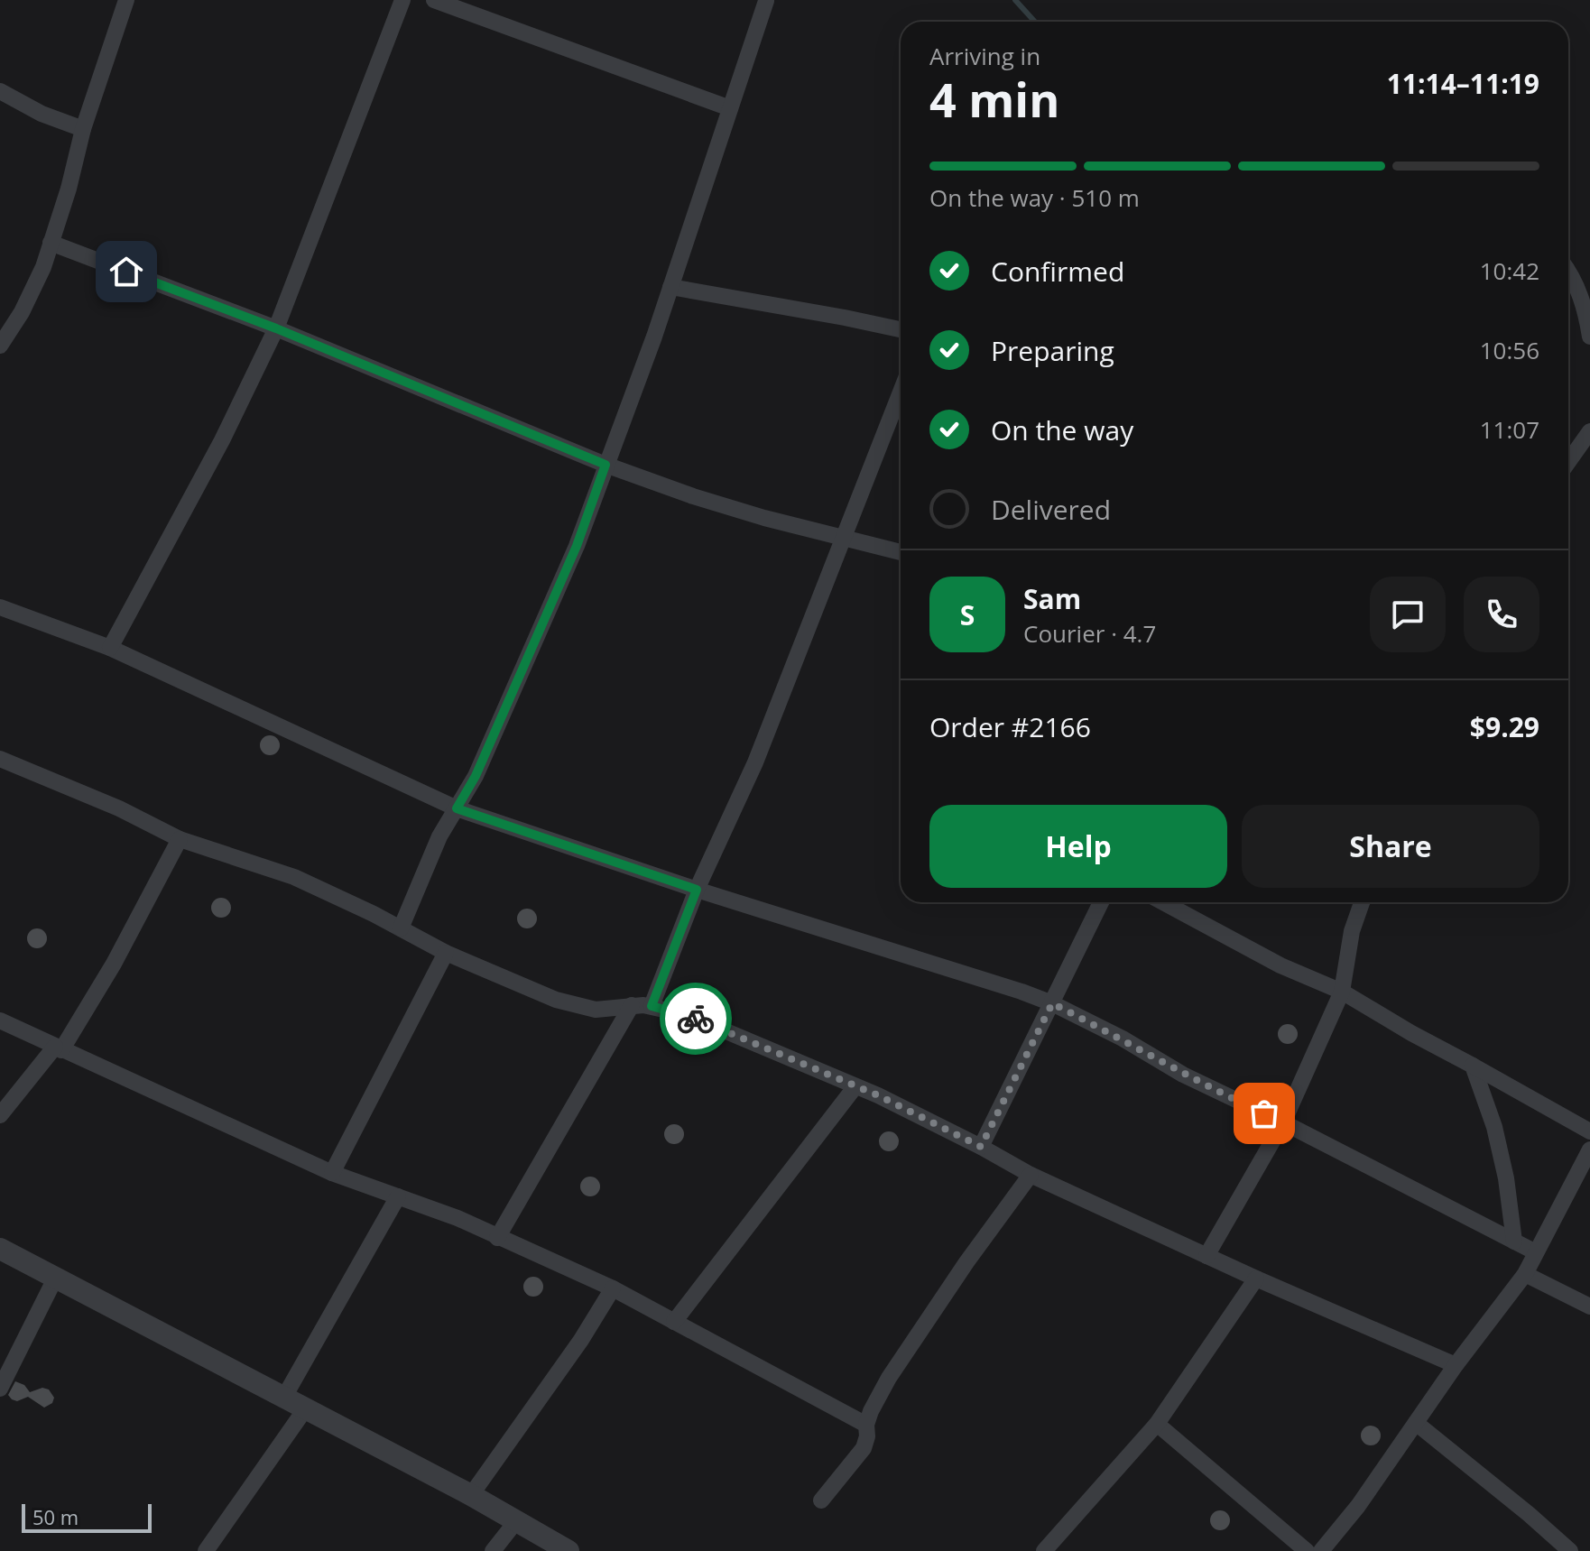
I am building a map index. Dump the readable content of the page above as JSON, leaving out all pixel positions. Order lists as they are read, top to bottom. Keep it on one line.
{"scale_bar":"50 m","page":{"heading":["4 min","Arriving in","11:14–11:19"],"panel":["Sam","Courier · 4.7","Order #2166","$9.29"],"bar":"On the way · 510 m","list":[["Confirmed","10:42"],["Preparing","10:56"],["On the way","11:07"],"Delivered"],"round":"S","buttons":["Help","Share"],"scale":"50 m"}}
